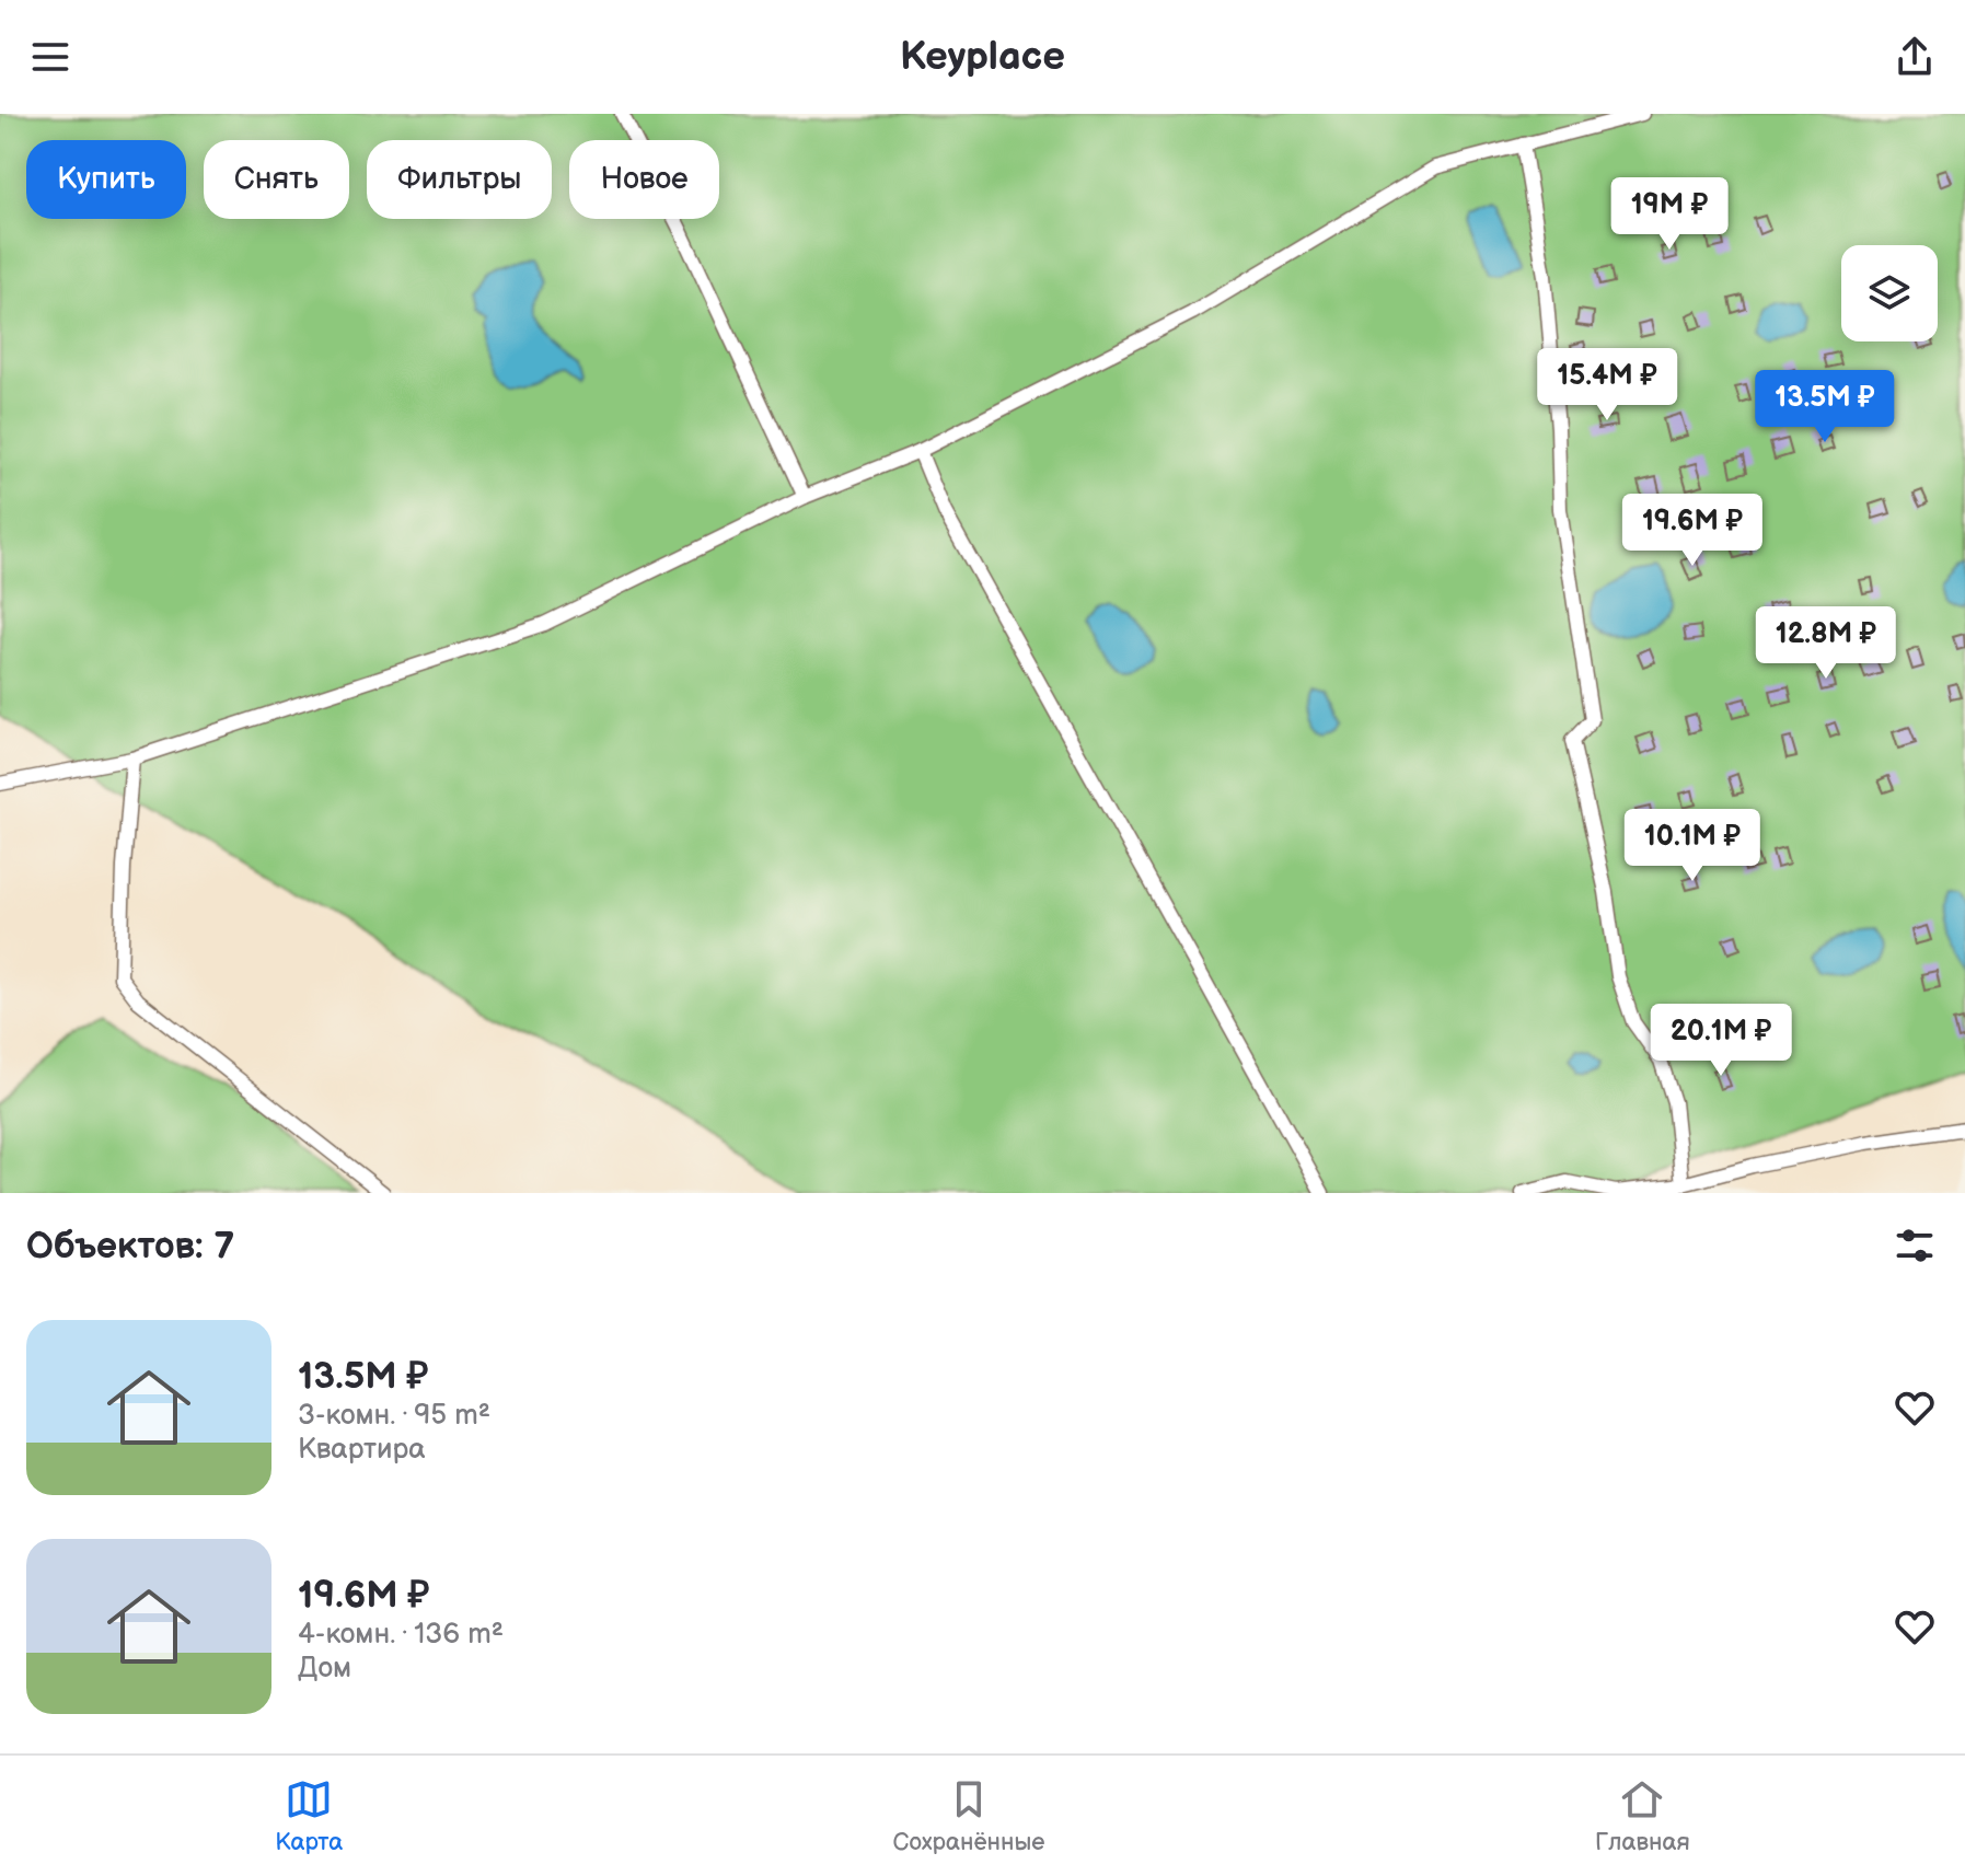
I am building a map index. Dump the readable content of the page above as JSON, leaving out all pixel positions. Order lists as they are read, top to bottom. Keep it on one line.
{"page":{"header":"Keyplace","chip":["Купить","Снять","Фильтры","Новое"],"price":["19M ₽","15.4M ₽","13.5M ₽","19.6M ₽","12.8M ₽","10.1M ₽","20.1M ₽"],"heading":"Объектов: 7","list":[{"name":"13.5M ₽","note":"3-комн. · 95 m² · Квартира"},{"name":"19.6M ₽","note":"4-комн. · 136 m² · Дом"}],"tabs":["Карта","Сохранённые","Главная"]}}
